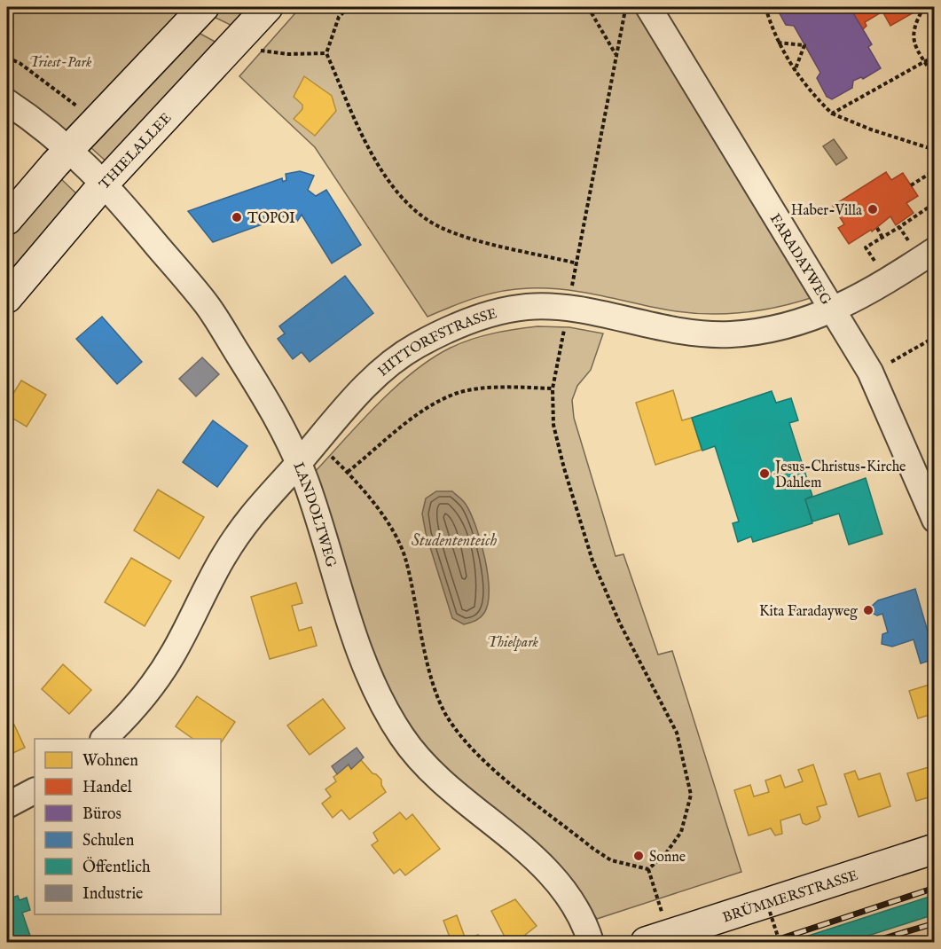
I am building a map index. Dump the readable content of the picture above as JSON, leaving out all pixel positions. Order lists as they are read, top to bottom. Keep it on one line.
{"streets":{"main road":["THIELALLEE","BRÜMMERSTRASSE"],"street":["FARADAYWEG","HITTORFSTRASSE","LANDOLTWEG"]},"crossings":[["THIELALLEE","LANDOLTWEG"],["FARADAYWEG","HITTORFSTRASSE"],["HITTORFSTRASSE","LANDOLTWEG"]],"water":["Studententeich"],"parks":["Triest-Park","Thielpark"],"places":["Haber-Villa","TOPOI","Jesus-Christus-Kirche Dahlem","Kita Faradayweg","Sonne"],"legend":["Wohnen","Handel","Büros","Schulen","Öffentlich","Industrie"]}
